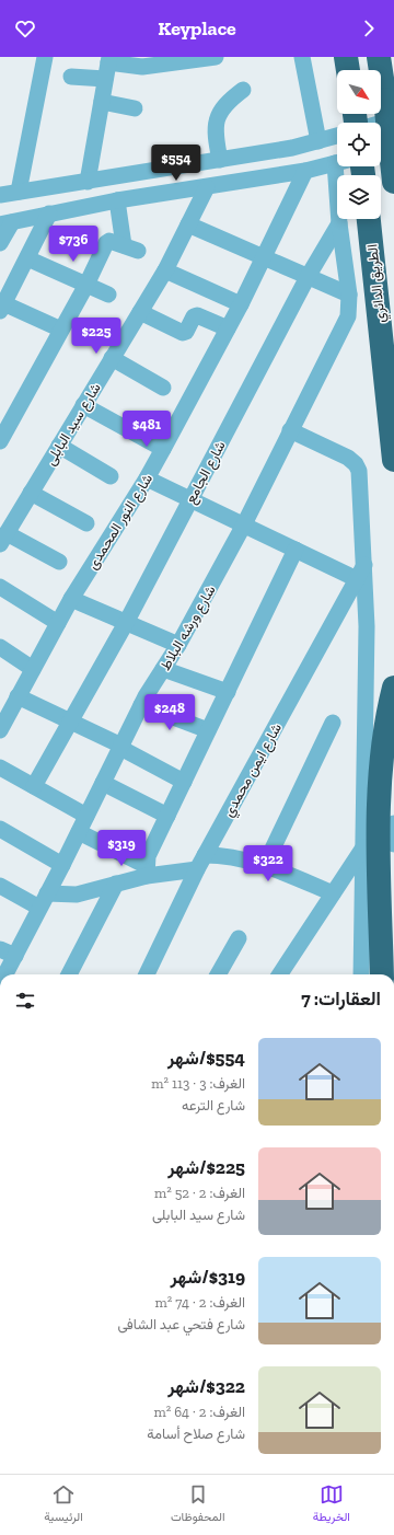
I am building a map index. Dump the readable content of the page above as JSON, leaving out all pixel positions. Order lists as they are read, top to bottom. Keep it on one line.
{"streets":{"highway":["الطريق الدائري"],"street":["شارع سيد البابلى","شارع الجامع","شارع النور المحمدى","شارع ورشه البلاط","شارع ايمن محمدي"]},"north":"bottom right","page":{"header":"Keyplace","price":["$554","$736","$225","$481","$248","$319","$322"],"heading":"العقارات: 7","list":[{"name":"$554/شهر","note":"الغرف: 3 · 113 m² · شارع الترعه"},{"name":"$225/شهر","note":"الغرف: 2 · 52 m² · شارع سيد البابلى"},{"name":"$319/شهر","note":"الغرف: 2 · 74 m² · شارع فتحي عبد الشافى"},{"name":"$322/شهر","note":"الغرف: 2 · 64 m² · شارع صلاح أسامة"}],"tabs":["الخريطة","المحفوظات","الرئيسية"]}}
